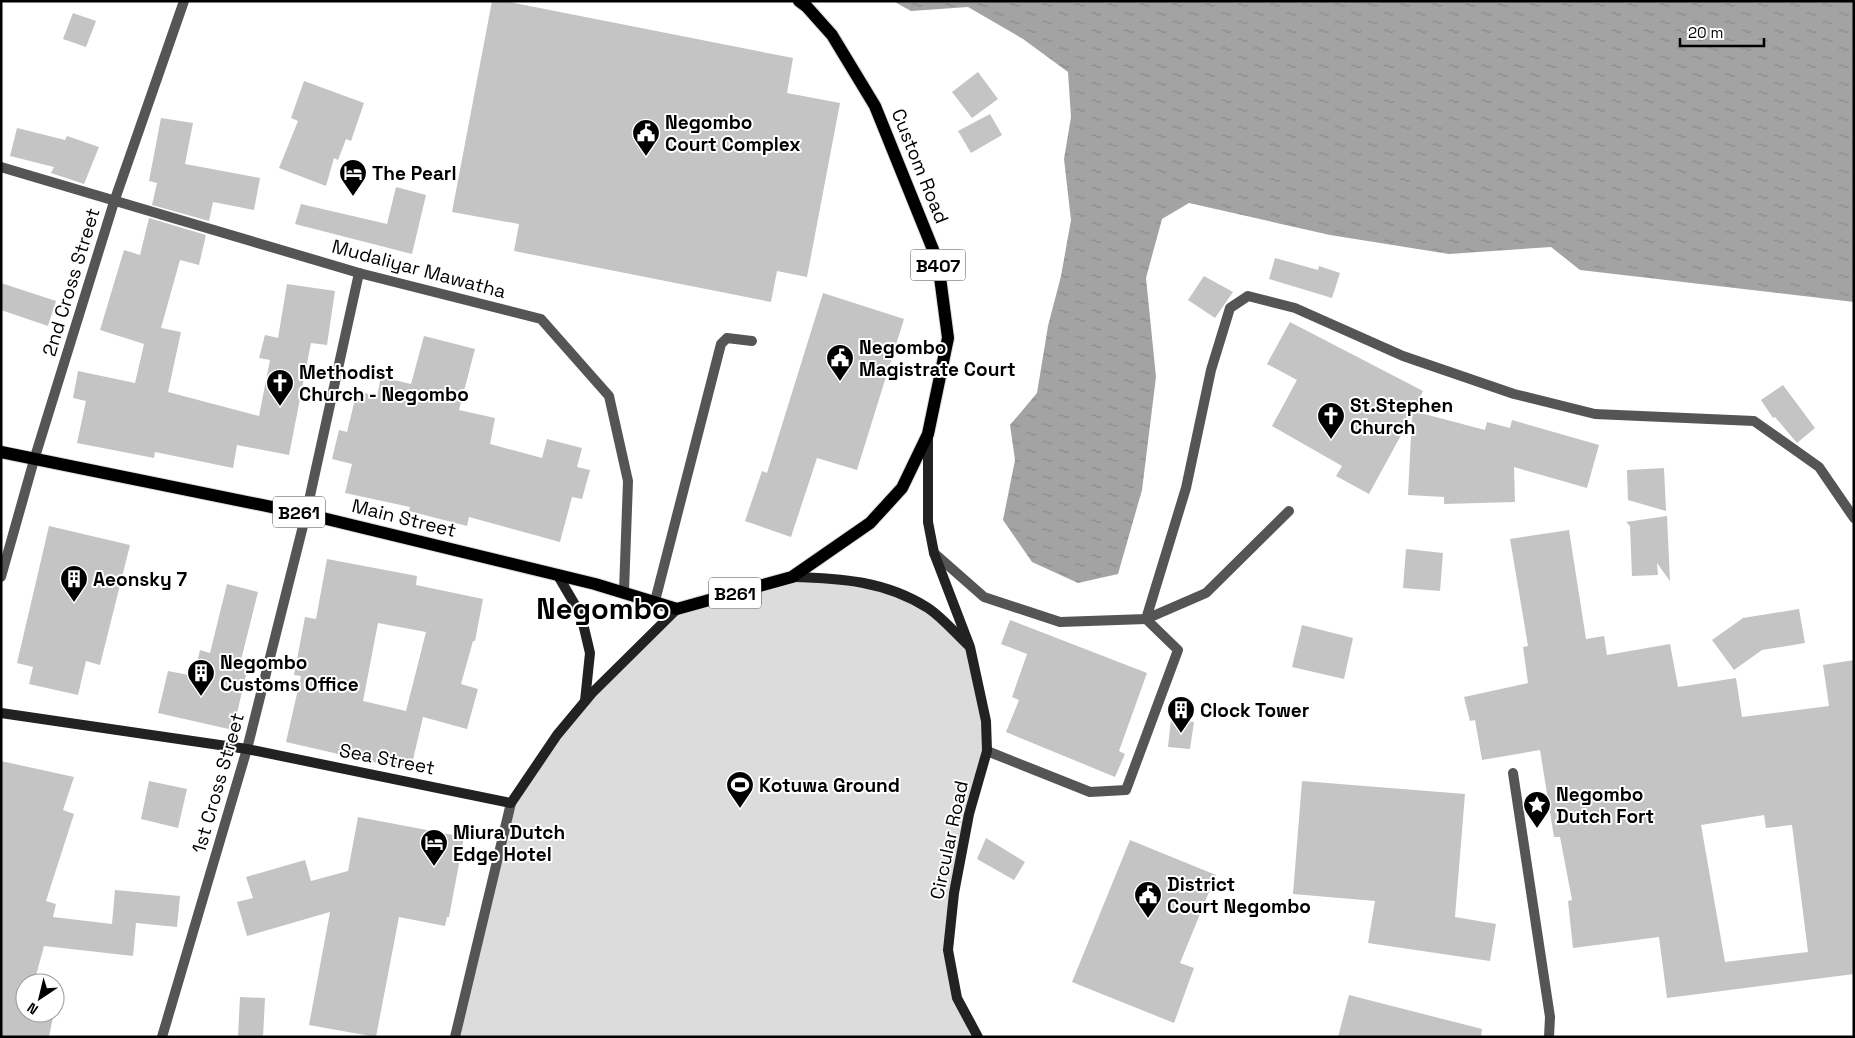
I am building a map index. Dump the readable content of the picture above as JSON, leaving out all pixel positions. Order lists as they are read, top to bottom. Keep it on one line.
{"streets":{"main road":["Custom Road","B407","B261","Main Street"],"street":["Mudaliyar Mawatha","2nd Cross Street","Sea Street","1st Cross Street","Circular Road"]},"crossings":[["Custom Road","B261"],["Custom Road","Circular Road"],["Mudaliyar Mawatha","2nd Cross Street"],["Mudaliyar Mawatha","Main Street"],["Mudaliyar Mawatha","1st Cross Street"],["2nd Cross Street","Main Street"],["B261","Main Street"],["Main Street","1st Cross Street"],["Sea Street","1st Cross Street"]],"districts":["Negombo"],"places":{"public building":["Negombo Court Complex","Negombo Magistrate Court","District Court Negombo"],"hotel":["The Pearl","Miura Dutch Edge Hotel"],"church":["Methodist Church - Negombo","St.Stephen Church"],"building":["Aeonsky 7","Negombo Customs Office","Clock Tower"],"sports":["Kotuwa Ground"],"place":["Negombo Dutch Fort"]},"scale_bar":"20 m","north":"bottom left"}
